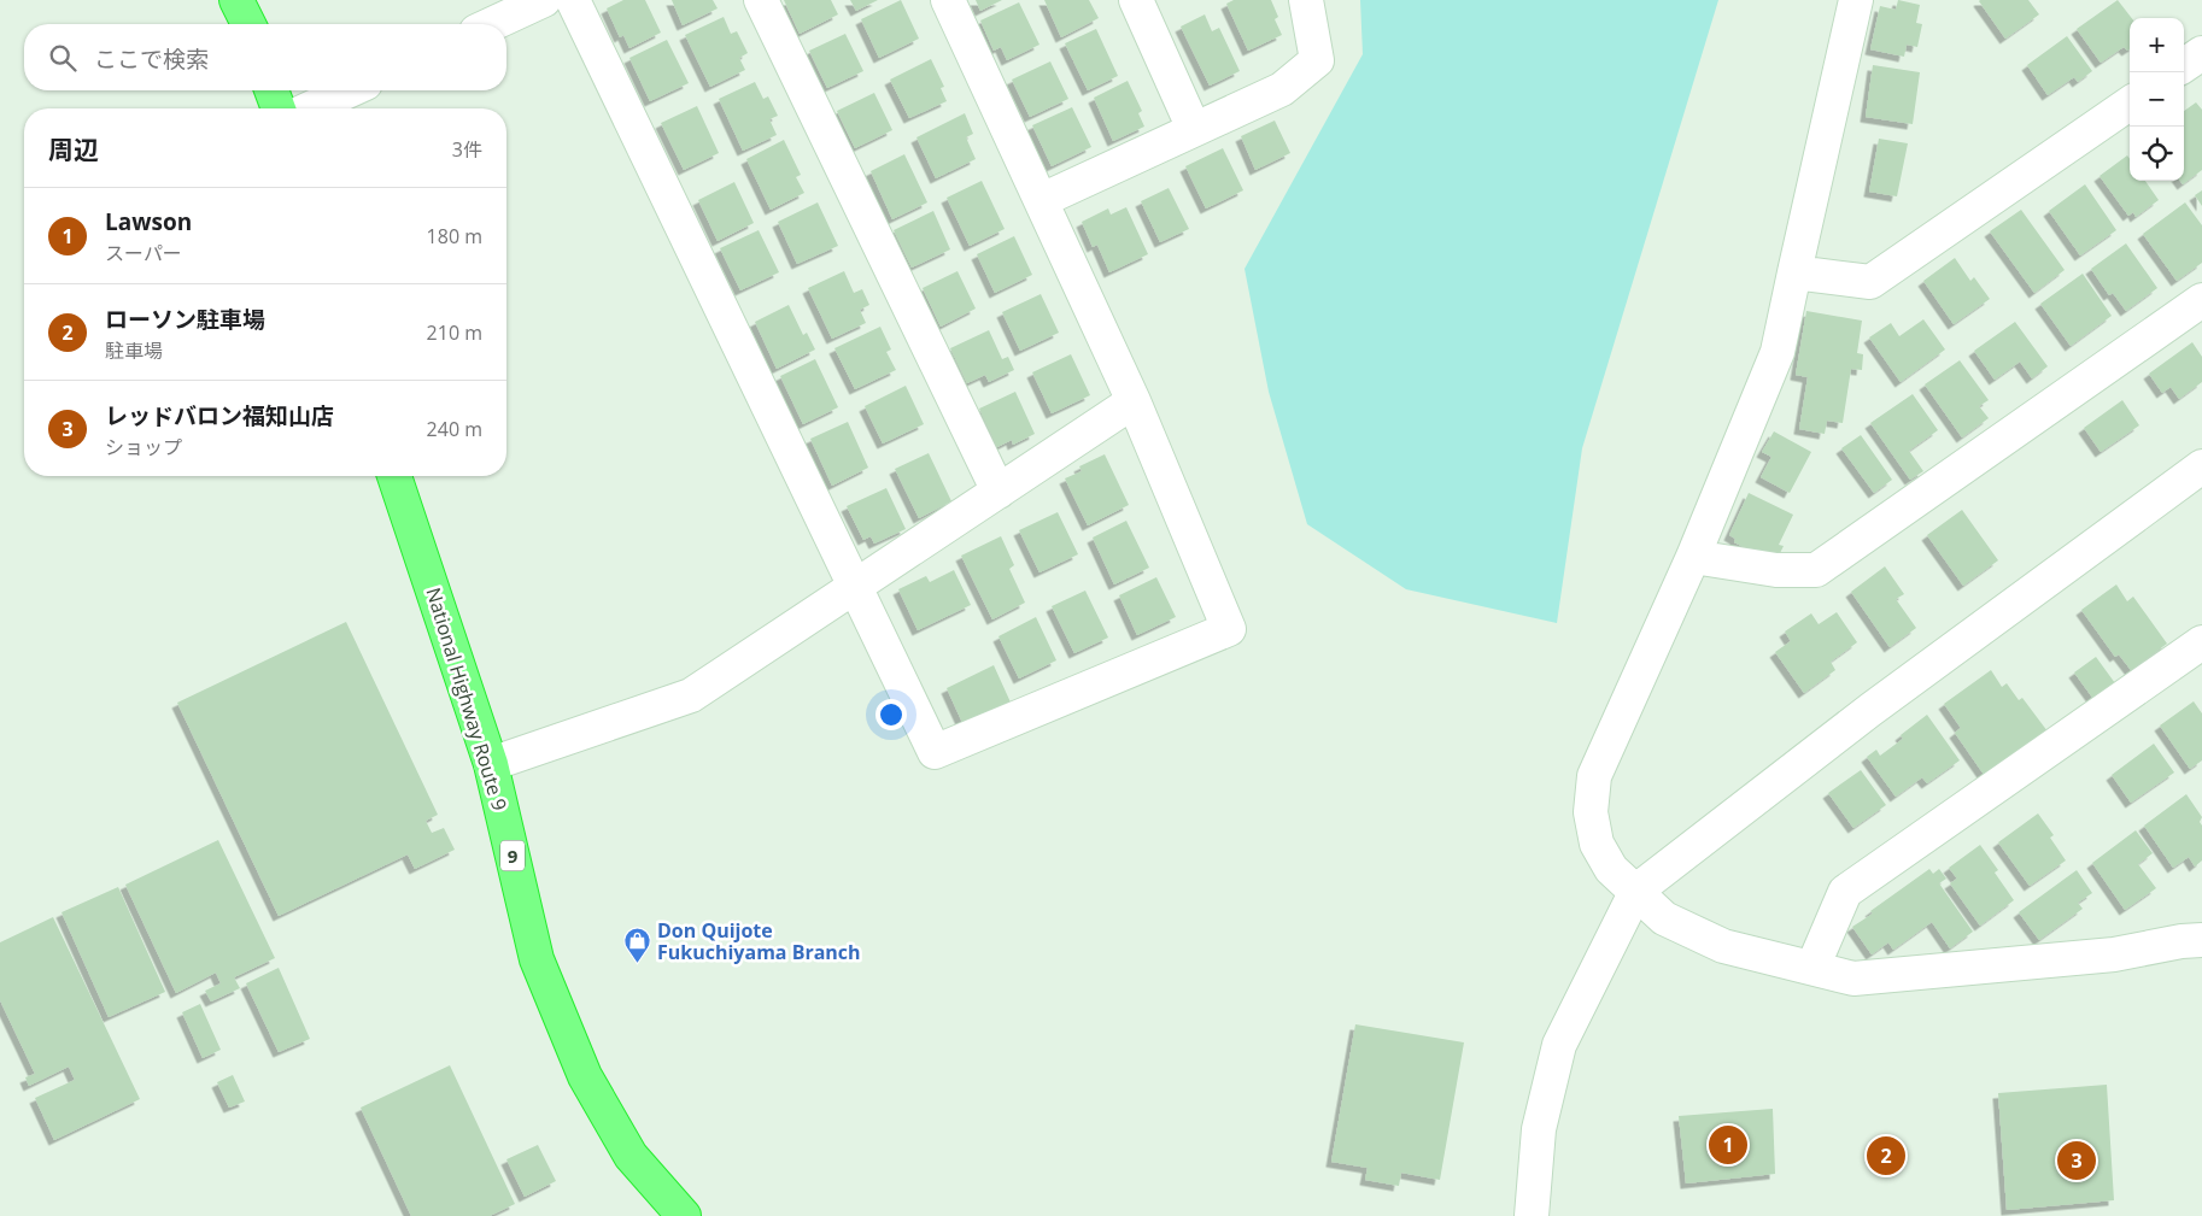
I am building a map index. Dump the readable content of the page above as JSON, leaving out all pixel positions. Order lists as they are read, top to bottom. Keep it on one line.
{"streets":{"highway":["National Highway Route 9","9"]},"places":{"shop":["Don Quijote Fukuchiyama Branch"]},"page":{"map_buttons":["+","−"],"search":"ここで検索","heading":["周辺","3件"],"list":[{"mark":"1","name":"Lawson","note":"スーパー","value":"180 m"},{"mark":"2","name":"ローソン駐車場","note":"駐車場","value":"210 m"},{"mark":"3","name":"レッドバロン福知山店","note":"ショップ","value":"240 m"}],"pins":["1","2","3"]}}
